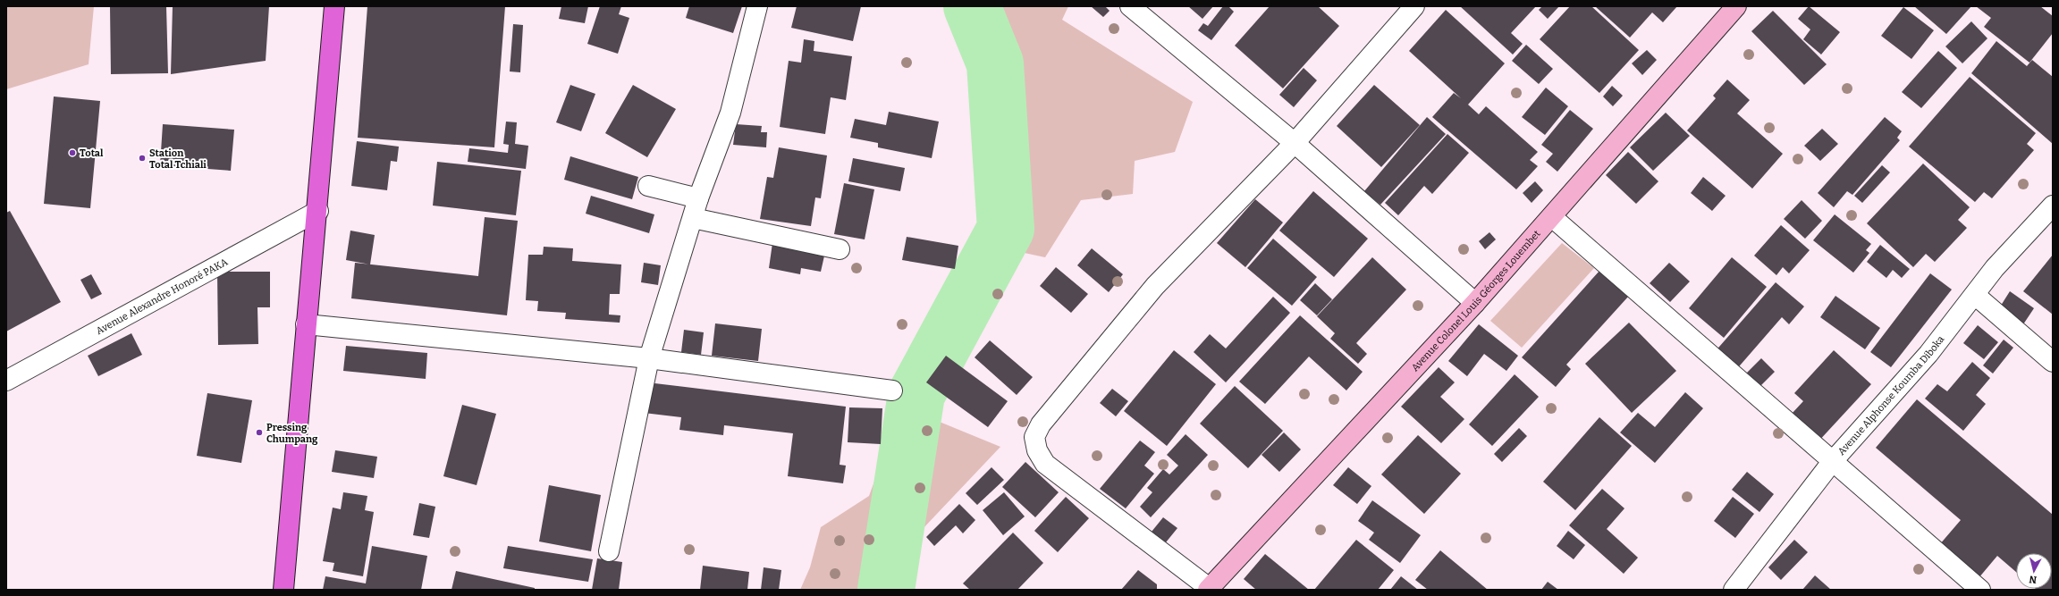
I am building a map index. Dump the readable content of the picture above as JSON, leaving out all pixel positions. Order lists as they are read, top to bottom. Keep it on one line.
{"streets":{"street":["Avenue Alexandre Honoré PAKA","Avenue Colonel Louis Géorges Louembet","Avenue Alphonse Koumba Diboka"]},"places":["Total","Station Total Tchiali","Pressing Chumpang"],"north":"bottom"}
